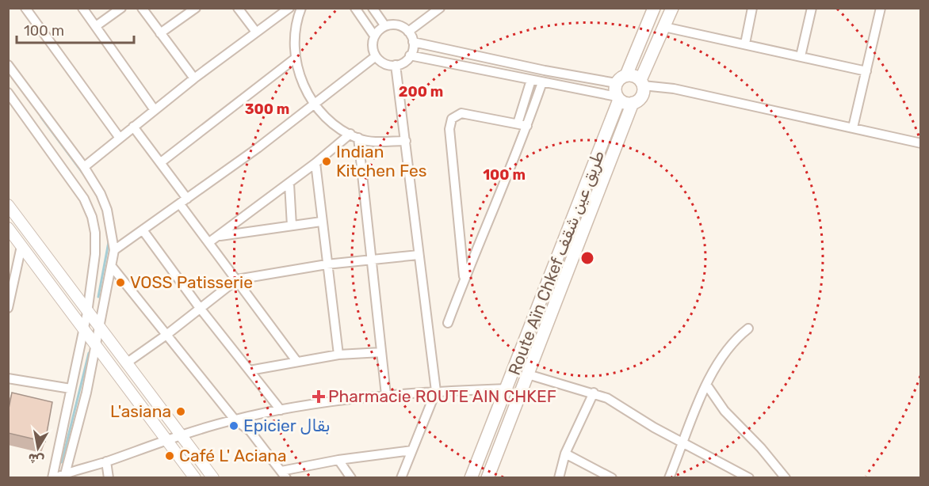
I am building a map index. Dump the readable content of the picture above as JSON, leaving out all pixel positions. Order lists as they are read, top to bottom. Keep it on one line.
{"streets":{"main road":["Route Aïn Chkef طريق عين شقف"]},"places":{"other":["Indian Kitchen Fes","VOSS Patisserie","L'asiana","Epicier بقال","Café L' Aciana"],"health":["Pharmacie ROUTE AIN CHKEF"]},"scale_bar":"100 m","north":"bottom","rings":["200 m","300 m","100 m"]}
